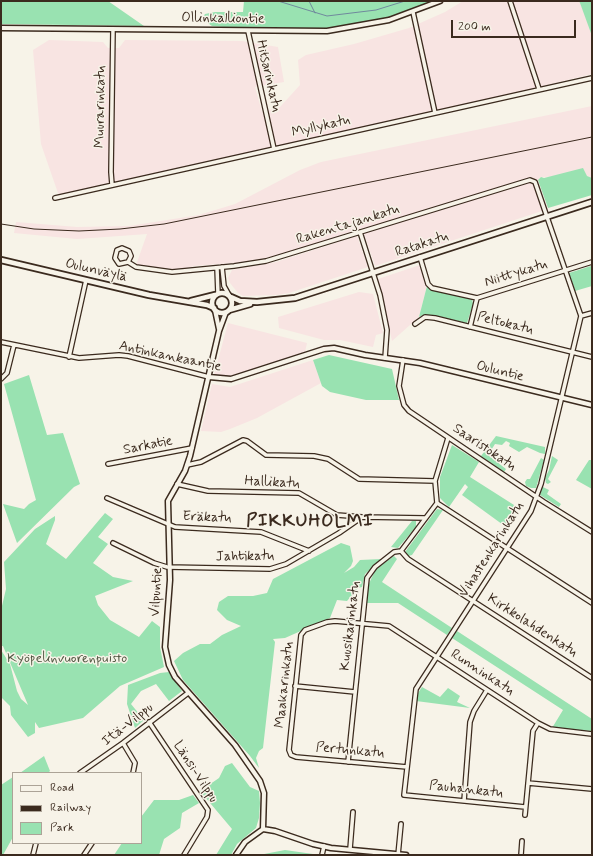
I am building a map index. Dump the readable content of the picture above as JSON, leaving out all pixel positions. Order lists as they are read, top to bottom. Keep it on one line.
{"streets":{"main road":["Ratakatu","Oulunväylä"],"street":["Ollinkalliontie","Hitsarinkatu","Muurarinkatu","Myllykatu","Rakentajankatu","Niittykatu","Peltokatu","Antinkankaantie","Ouluntie","Sarkatie","Saaristokatu","Hallikatu","Eräkatu","Vihastenkarinkatu","Jahtikatu","Vilpuntie","Kuusikarinkatu","Kirkkolahdenkatu","Runninkatu","Maakarinkatu","Itä-Vilppu","Pertunkatu","Länsi-Vilppu","Pauhankatu"]},"crossings":[["Ollinkalliontie","Hitsarinkatu"],["Ollinkalliontie","Muurarinkatu"],["Hitsarinkatu","Myllykatu"],["Muurarinkatu","Myllykatu"],["Rakentajankatu","Ratakatu"],["Ratakatu","Oulunväylä"],["Ratakatu","Niittykatu"],["Ratakatu","Vilpuntie"],["Oulunväylä","Vilpuntie"],["Peltokatu","Vihastenkarinkatu"],["Antinkankaantie","Ouluntie"],["Antinkankaantie","Saaristokatu"],["Antinkankaantie","Vilpuntie"],["Ouluntie","Saaristokatu"],["Ouluntie","Vihastenkarinkatu"],["Sarkatie","Vilpuntie"],["Saaristokatu","Vihastenkarinkatu"],["Hallikatu","Jahtikatu"],["Hallikatu","Vilpuntie"],["Eräkatu","Jahtikatu"],["Eräkatu","Vilpuntie"],["Vihastenkarinkatu","Kirkkolahdenkatu"],["Vihastenkarinkatu","Runninkatu"],["Vihastenkarinkatu","Pertunkatu"],["Vihastenkarinkatu","Pauhankatu"],["Jahtikatu","Vilpuntie"],["Vilpuntie","Itä-Vilppu"],["Kuusikarinkatu","Kirkkolahdenkatu"],["Kuusikarinkatu","Runninkatu"],["Kuusikarinkatu","Maakarinkatu"],["Kuusikarinkatu","Pertunkatu"],["Runninkatu","Maakarinkatu"],["Maakarinkatu","Pertunkatu"],["Itä-Vilppu","Länsi-Vilppu"]],"districts":["PIKKUHOLMI"],"parks":["Kyöpelinvuorenpuisto"],"legend":["Road","Railway","Park"],"scale_bar":"200 m"}
